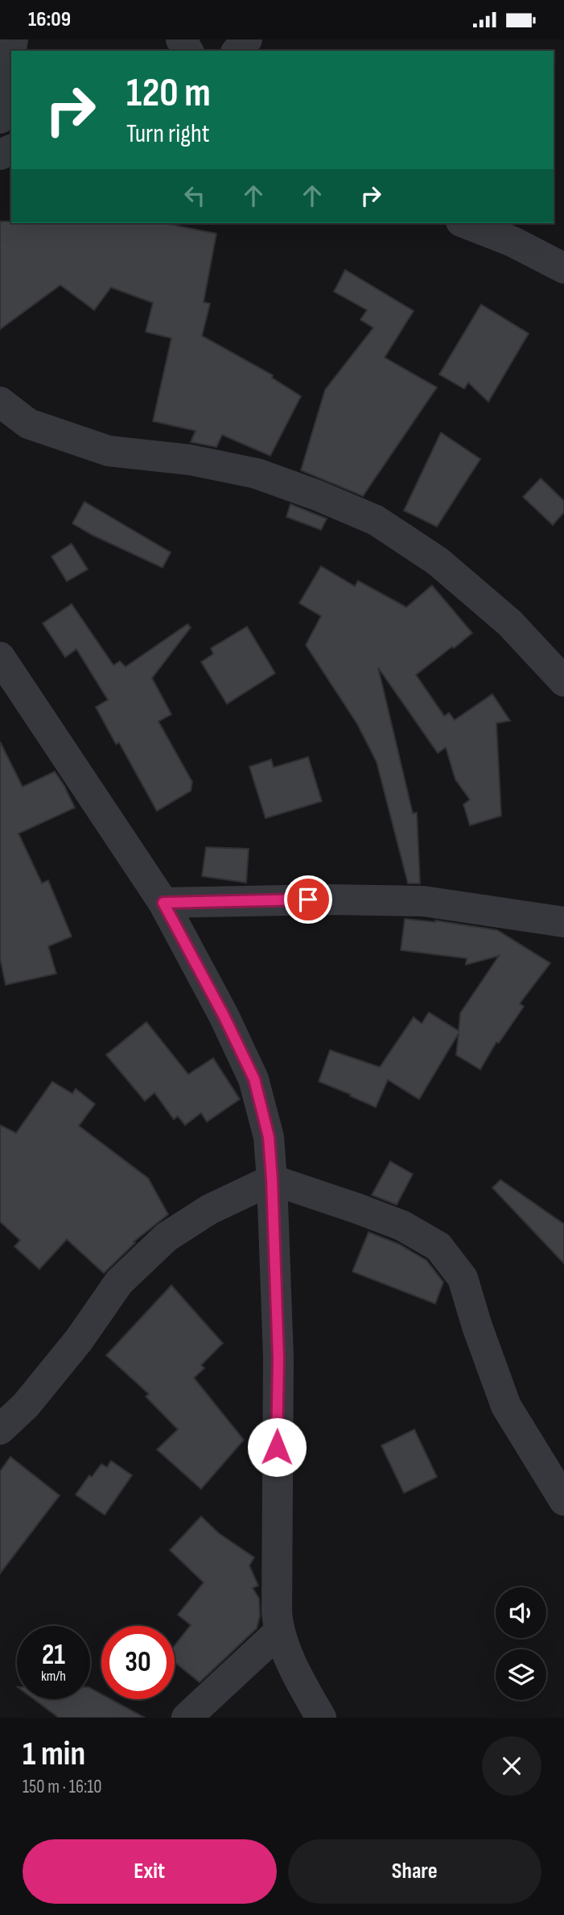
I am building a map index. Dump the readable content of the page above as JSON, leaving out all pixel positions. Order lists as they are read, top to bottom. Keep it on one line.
{"page":{"status":"16:09","turn":["120 m","Turn right"],"speed":"21 km/h","limit":"30","heading":["1 min","150 m · 16:10"],"buttons":["Exit","Share"]}}
